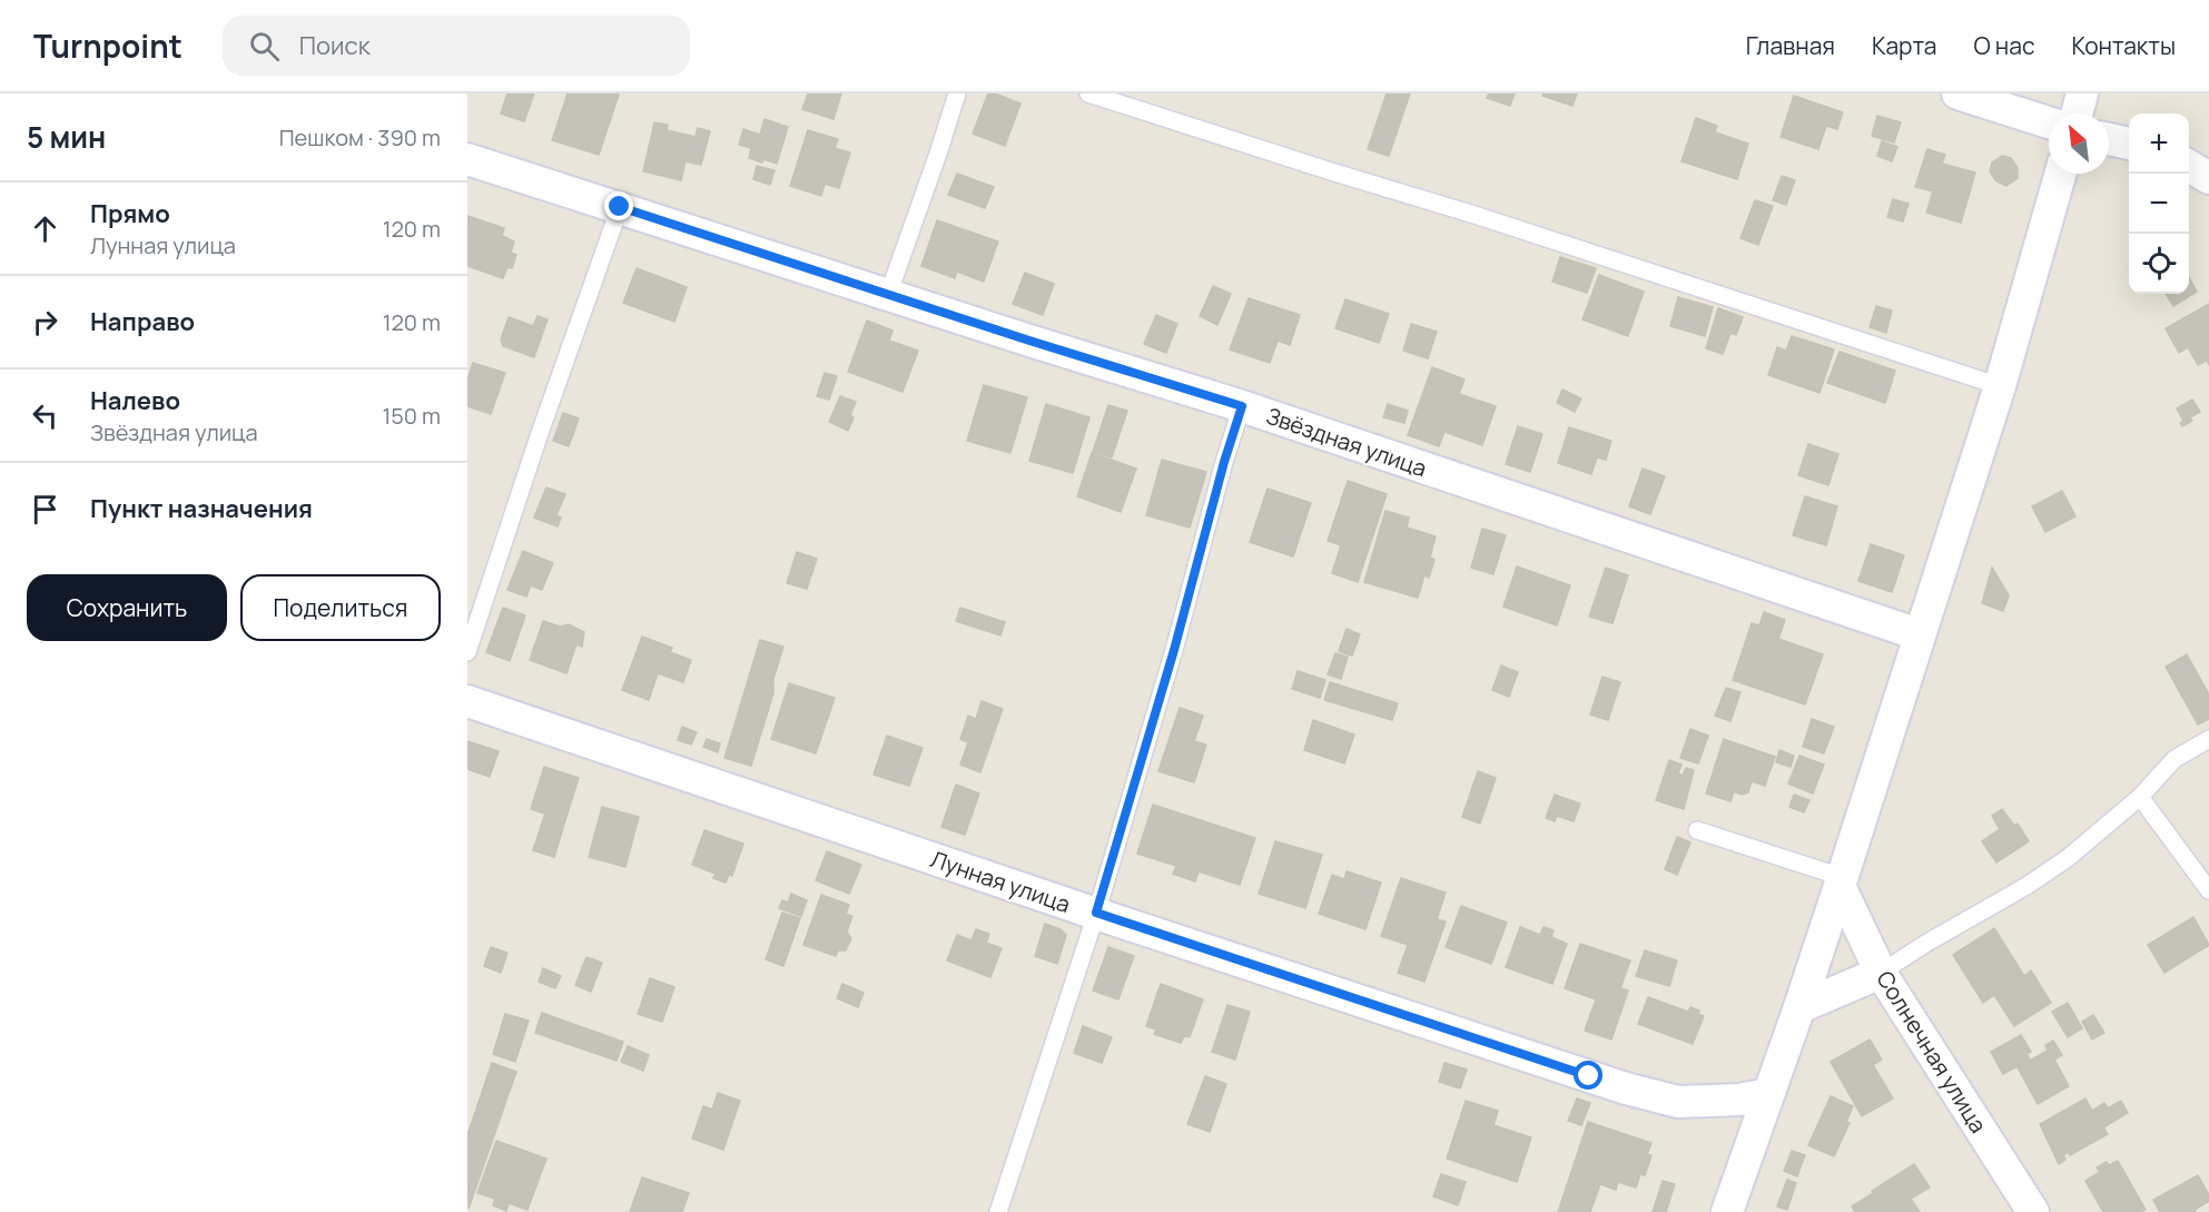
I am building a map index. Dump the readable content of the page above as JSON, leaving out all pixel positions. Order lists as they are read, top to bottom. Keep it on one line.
{"streets":{"street":["Звёздная улица","Лунная улица","Солнечная улица"]},"north":"top left","page":{"header":"Turnpoint","search":"Поиск","nav":["Главная","Карта","О нас","Контакты"],"heading":["5 мин","Пешком · 390 m"],"map_buttons":["+","−"],"list":[["Прямо","Лунная улица","120 m"],["Направо","120 m"],["Налево","Звёздная улица","150 m"],"Пункт назначения"],"buttons":["Сохранить","Поделиться"]}}
